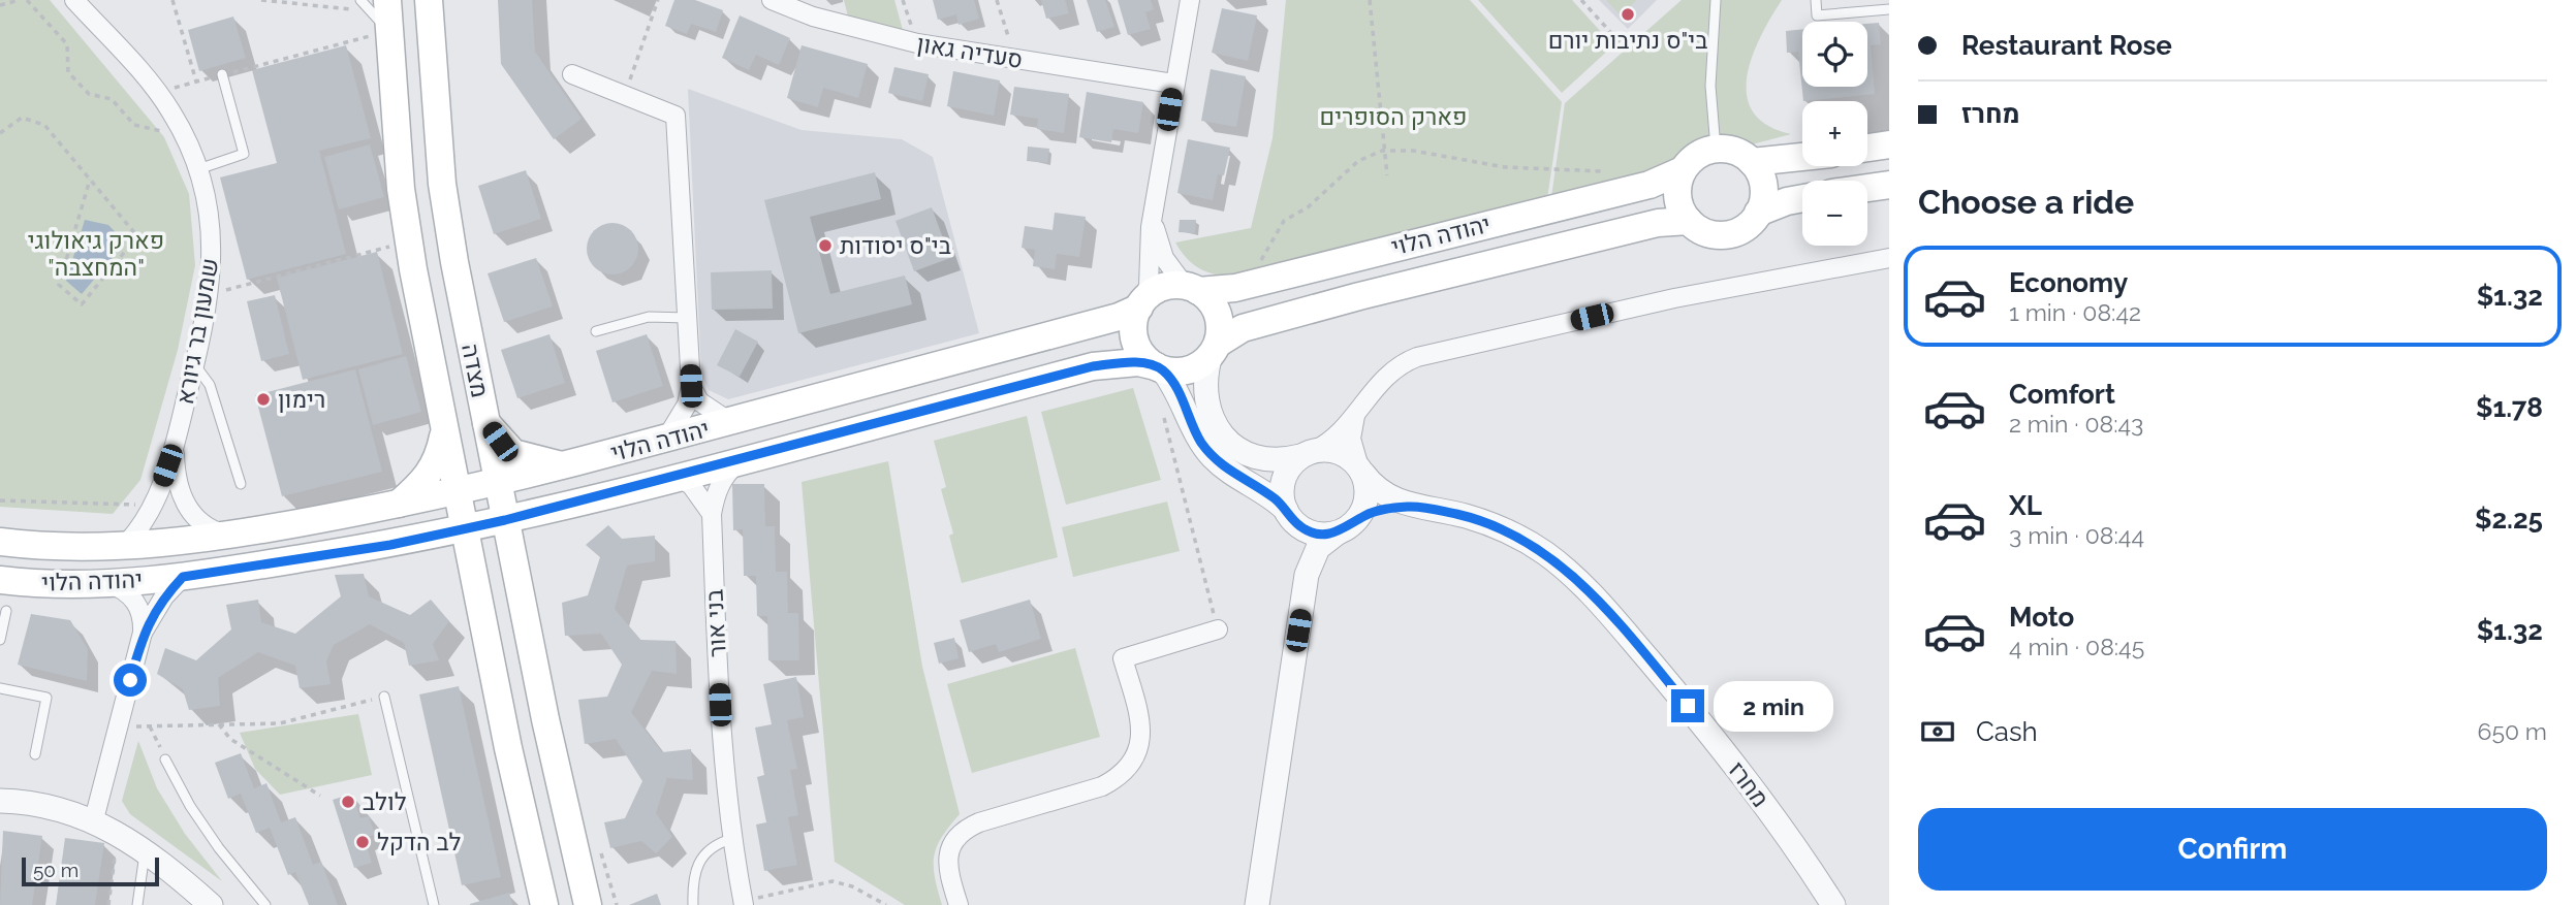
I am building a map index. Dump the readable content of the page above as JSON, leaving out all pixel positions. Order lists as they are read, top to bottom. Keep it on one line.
{"streets":{"main road":["יהודה הלוי","מצדה"],"street":["סעדיה גאון","שמעון בר גיורא","בני אור","מחרז"]},"crossings":[["יהודה הלוי","שמעון בר גיורא"],["יהודה הלוי","מצדה"],["יהודה הלוי","בני אור"]],"parks":["פארק הסופרים","פארק גיאולוגי \"המחצבה\""],"places":["בי\"ס נתיבות יורם","בי\"ס יסודות","רימון","לולב","לב הדקל"],"scale_bar":"50 m","page":{"banner":["Restaurant Rose","מחרז"],"map_buttons":["+","−"],"heading":"Choose a ride","list":[{"name":"Economy","note":"1 min · 08:42","value":"$1.32"},{"name":"Comfort","note":"2 min · 08:43","value":"$1.78"},{"name":"XL","note":"3 min · 08:44","value":"$2.25"},{"name":"Moto","note":"4 min · 08:45","value":"$1.32"}],"bubble":"2 min","pay":["Cash","650 m"],"buttons":"Confirm","scale":"50 m"}}
